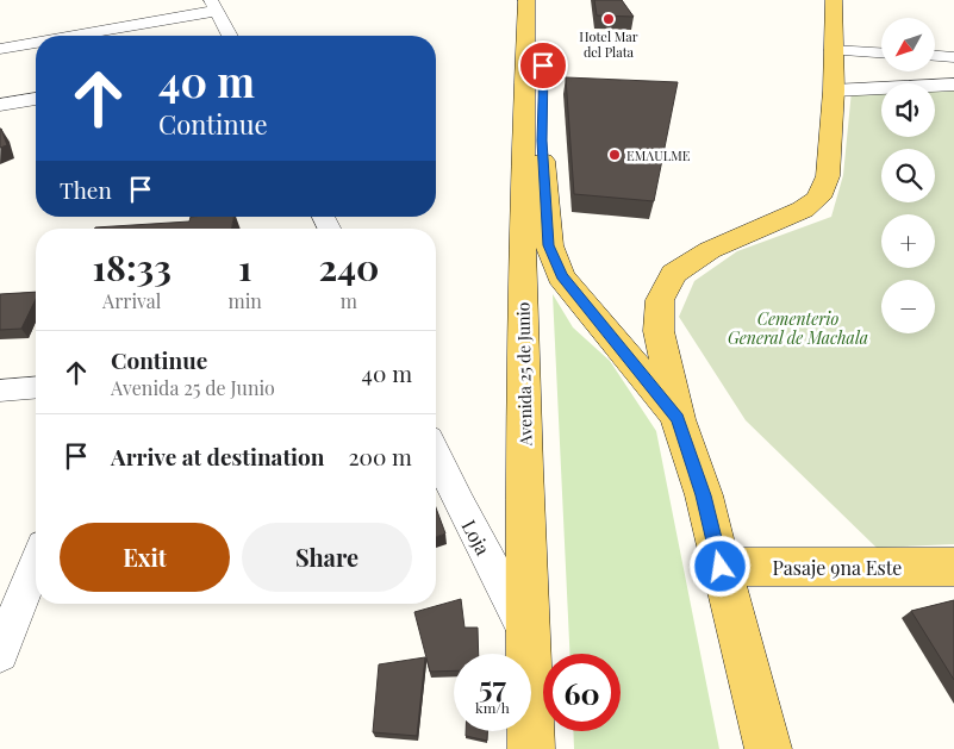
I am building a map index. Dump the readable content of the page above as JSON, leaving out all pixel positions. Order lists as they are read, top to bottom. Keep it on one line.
{"streets":{"main road":["Avenida 25 de Junio","Pasaje 9na Este"],"street":["Loja"]},"crossings":[["Avenida 25 de Junio","Loja"]],"parks":["Cementerio General de Machala"],"places":["Hotel Mar del Plata","EMAULME"],"north":"bottom left","page":{"map_buttons":["+","−"],"turn":["40 m","Continue"],"then":"Then","eta":["18:33","Arrival","1","min","240","m"],"list":[{"name":"Continue","note":"Avenida 25 de Junio","value":"40 m"},{"name":"Arrive at destination","value":"200 m"}],"buttons":["Exit","Share"],"speed":"57 km/h","limit":"60"}}
